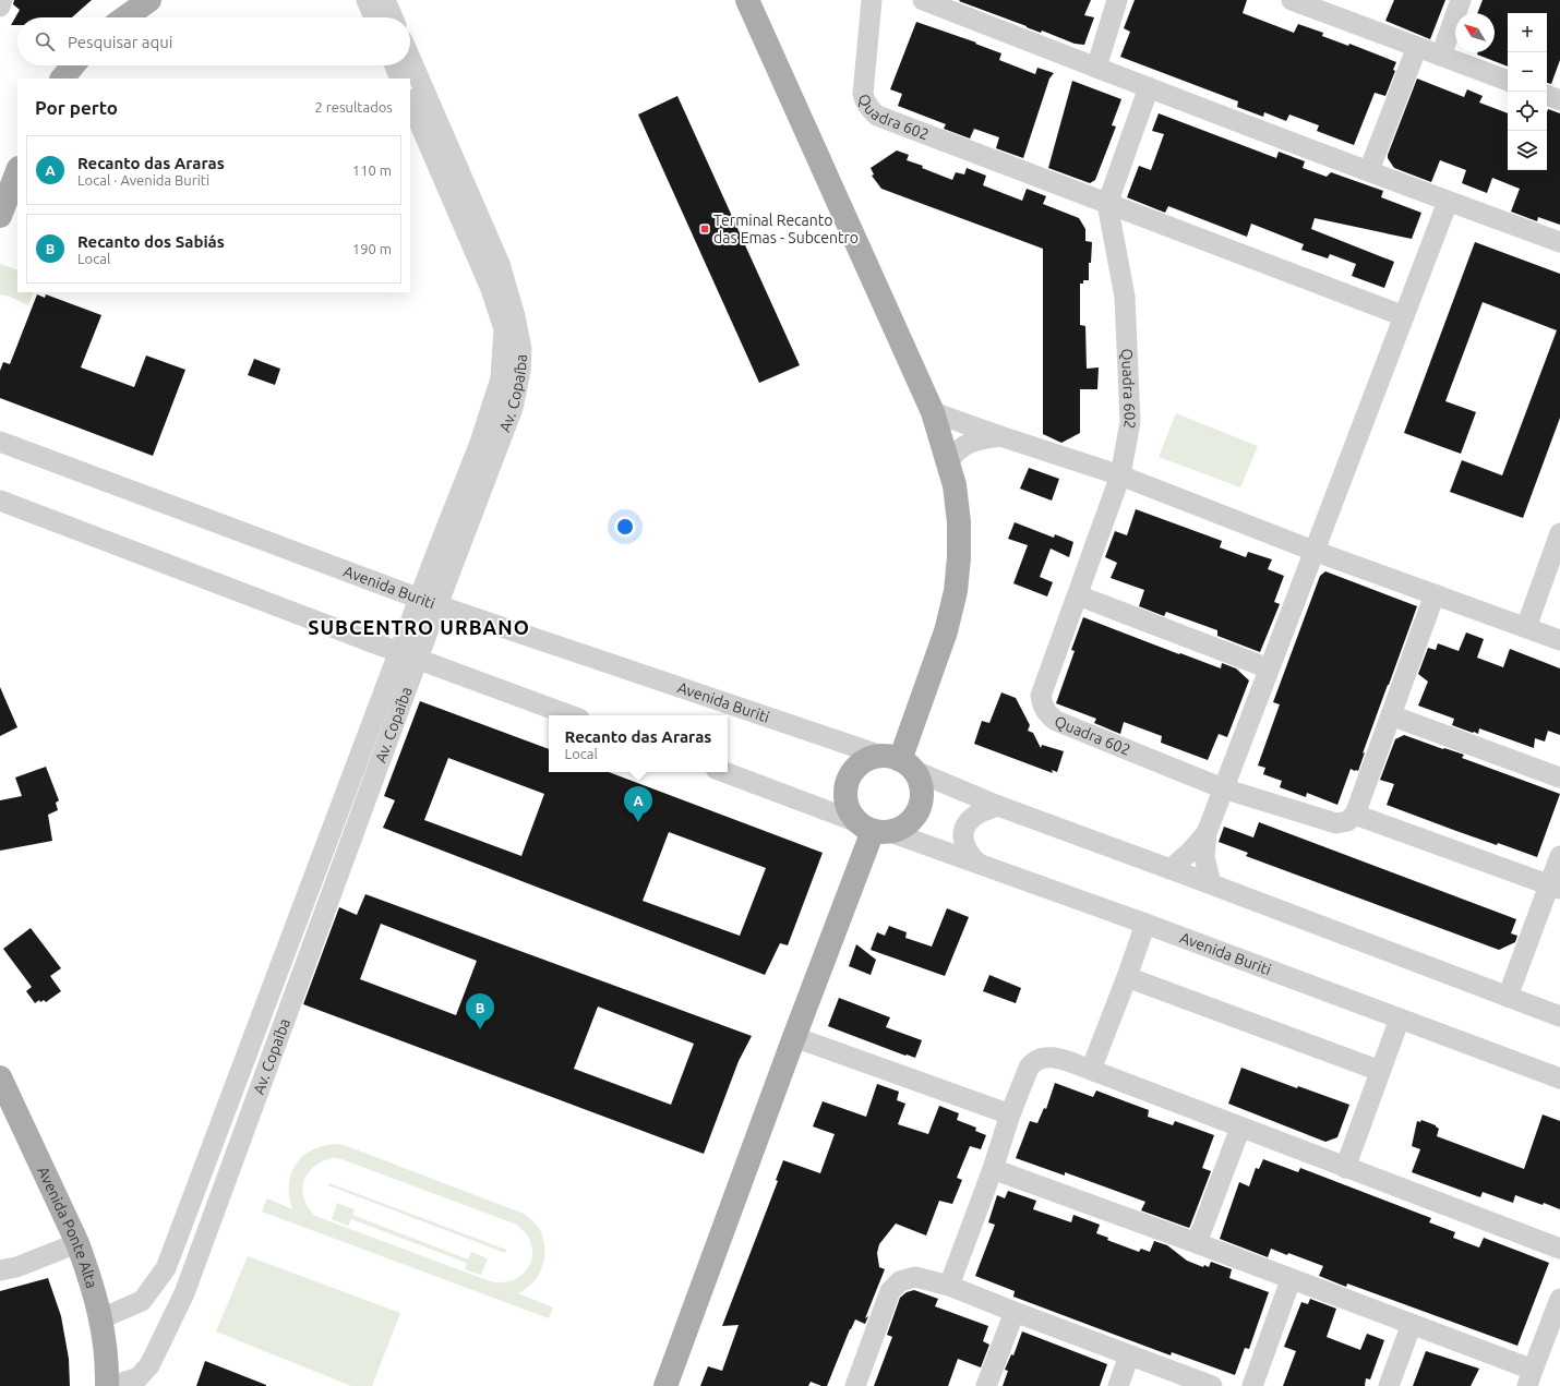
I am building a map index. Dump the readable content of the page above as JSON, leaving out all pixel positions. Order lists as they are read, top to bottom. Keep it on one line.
{"streets":{"main road":["Avenida Ponte Alta"],"street":["Quadra 602","Av. Copaíba","Avenida Buriti"]},"crossings":[["Av. Copaíba","Avenida Buriti"],["Av. Copaíba","Avenida Ponte Alta"]],"districts":["SUBCENTRO URBANO"],"places":{"transit":["Terminal Recanto das Emas - Subcentro"]},"north":"top left","page":{"map_buttons":["+","−"],"search":"Pesquisar aqui","heading":["Por perto","2 resultados"],"list":[{"mark":"A","name":"Recanto das Araras","note":"Local · Avenida Buriti","value":"110 m"},{"mark":"B","name":"Recanto dos Sabiás","note":"Local","value":"190 m"}],"popup":["Recanto das Araras","Local"],"pins":["A","B"]}}
